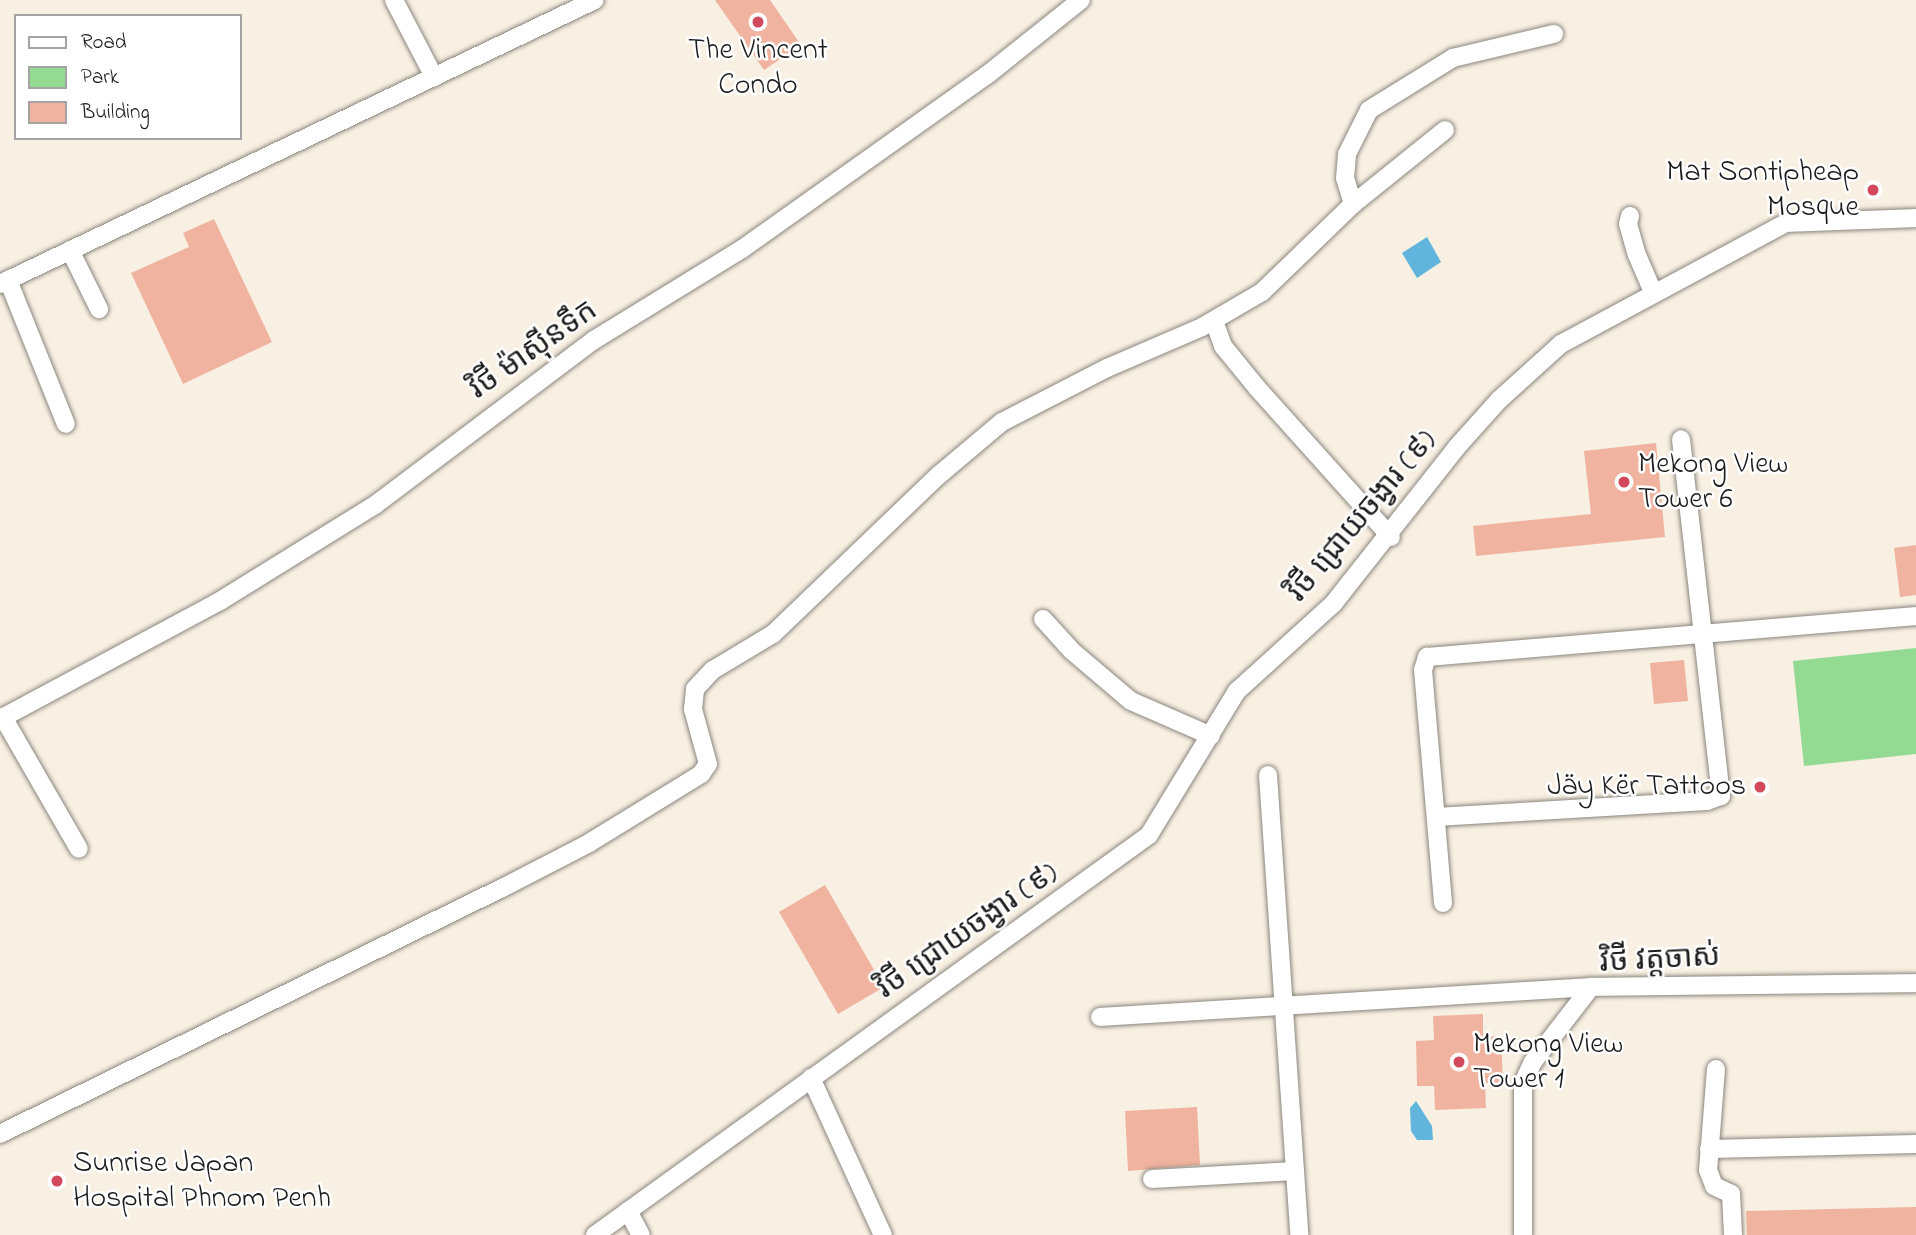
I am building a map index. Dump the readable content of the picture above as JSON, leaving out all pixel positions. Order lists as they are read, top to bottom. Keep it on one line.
{"streets":{"street":["វិថី ម៉ាស៊ីនទឹក","វិថី ជ្រោយចង្វារ (៩)","វិថី វត្តចាស់"]},"places":["The Vincent Condo","Mat Sontipheap Mosque","Mekong View Tower 6","Jäy Kër Tattoos","Mekong View Tower 1","Sunrise Japan Hospital Phnom Penh"],"legend":["Road","Park","Building"]}
